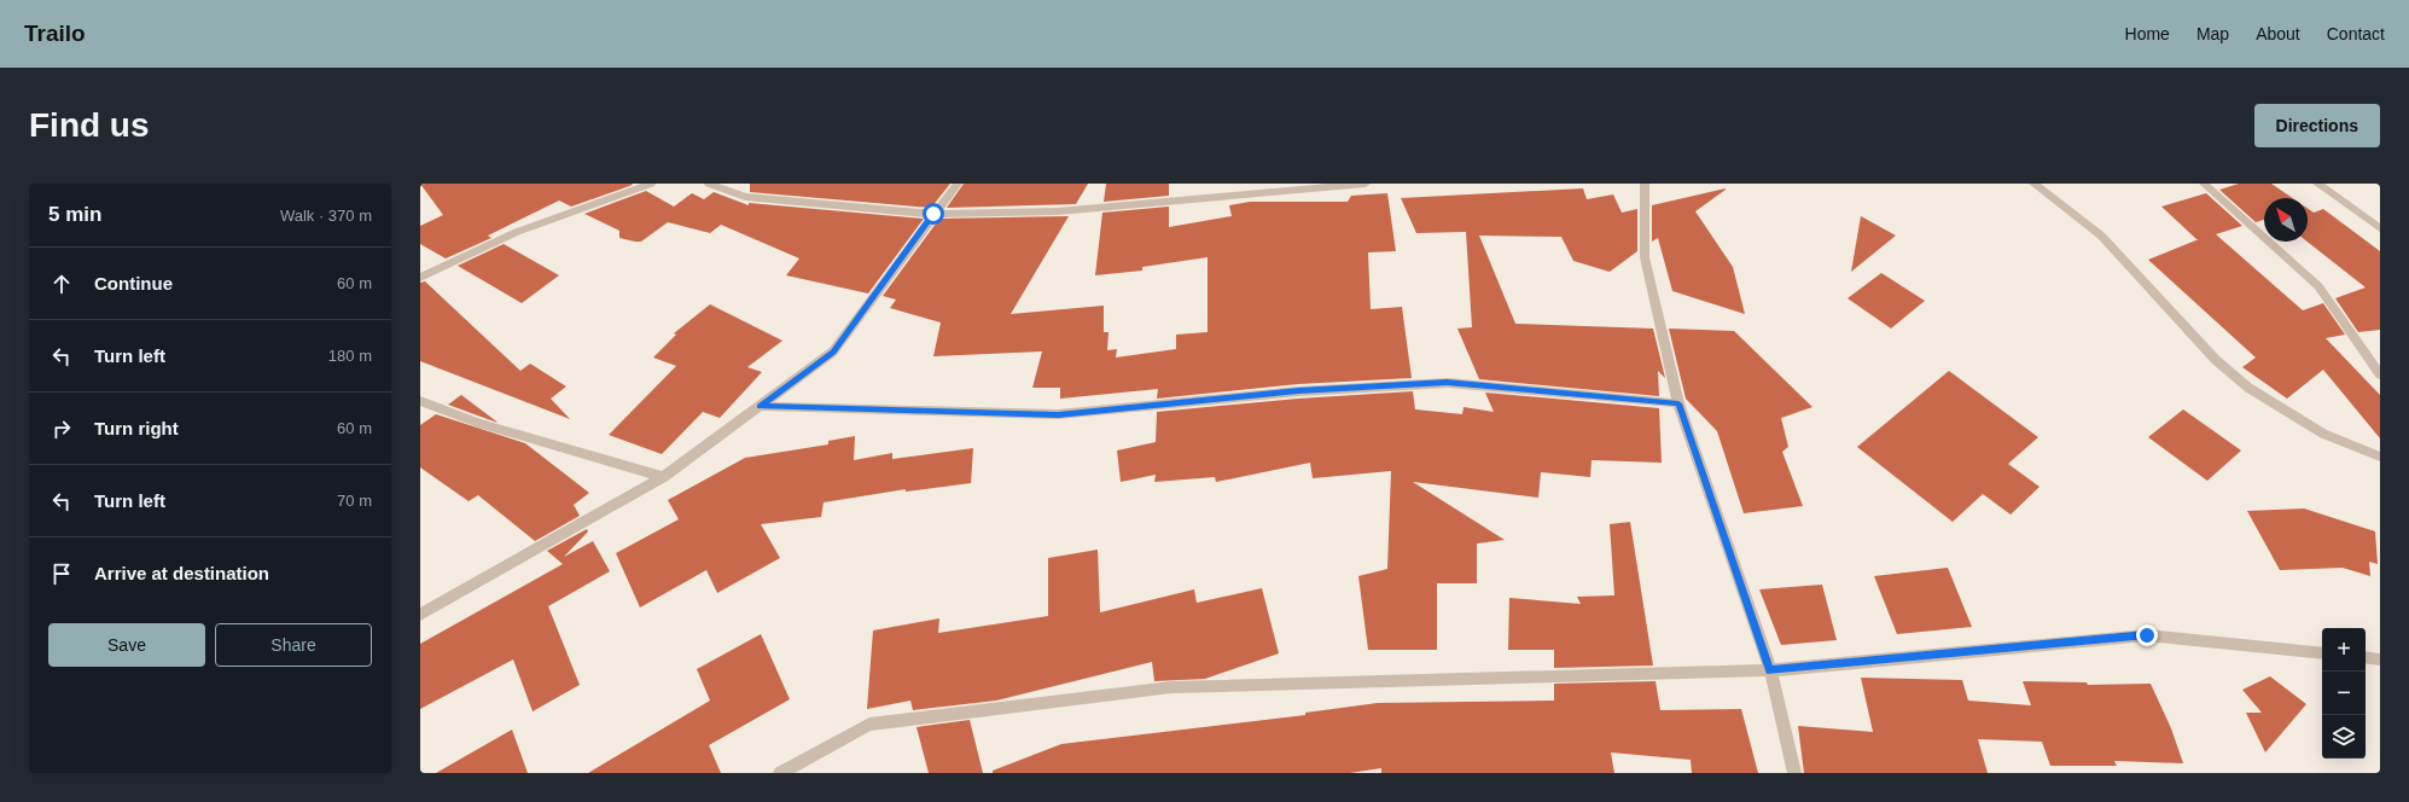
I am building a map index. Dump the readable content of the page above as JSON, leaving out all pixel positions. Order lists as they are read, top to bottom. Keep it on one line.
{"north":"top left","page":{"header":"Trailo","nav":["Home","Map","About","Contact"],"buttons":["Directions",["Save","Share"]],"title":"Find us","heading":["5 min","Walk · 370 m"],"list":[["Continue","60 m"],["Turn left","180 m"],["Turn right","60 m"],["Turn left","70 m"],"Arrive at destination"],"map_buttons":["+","−"]}}
